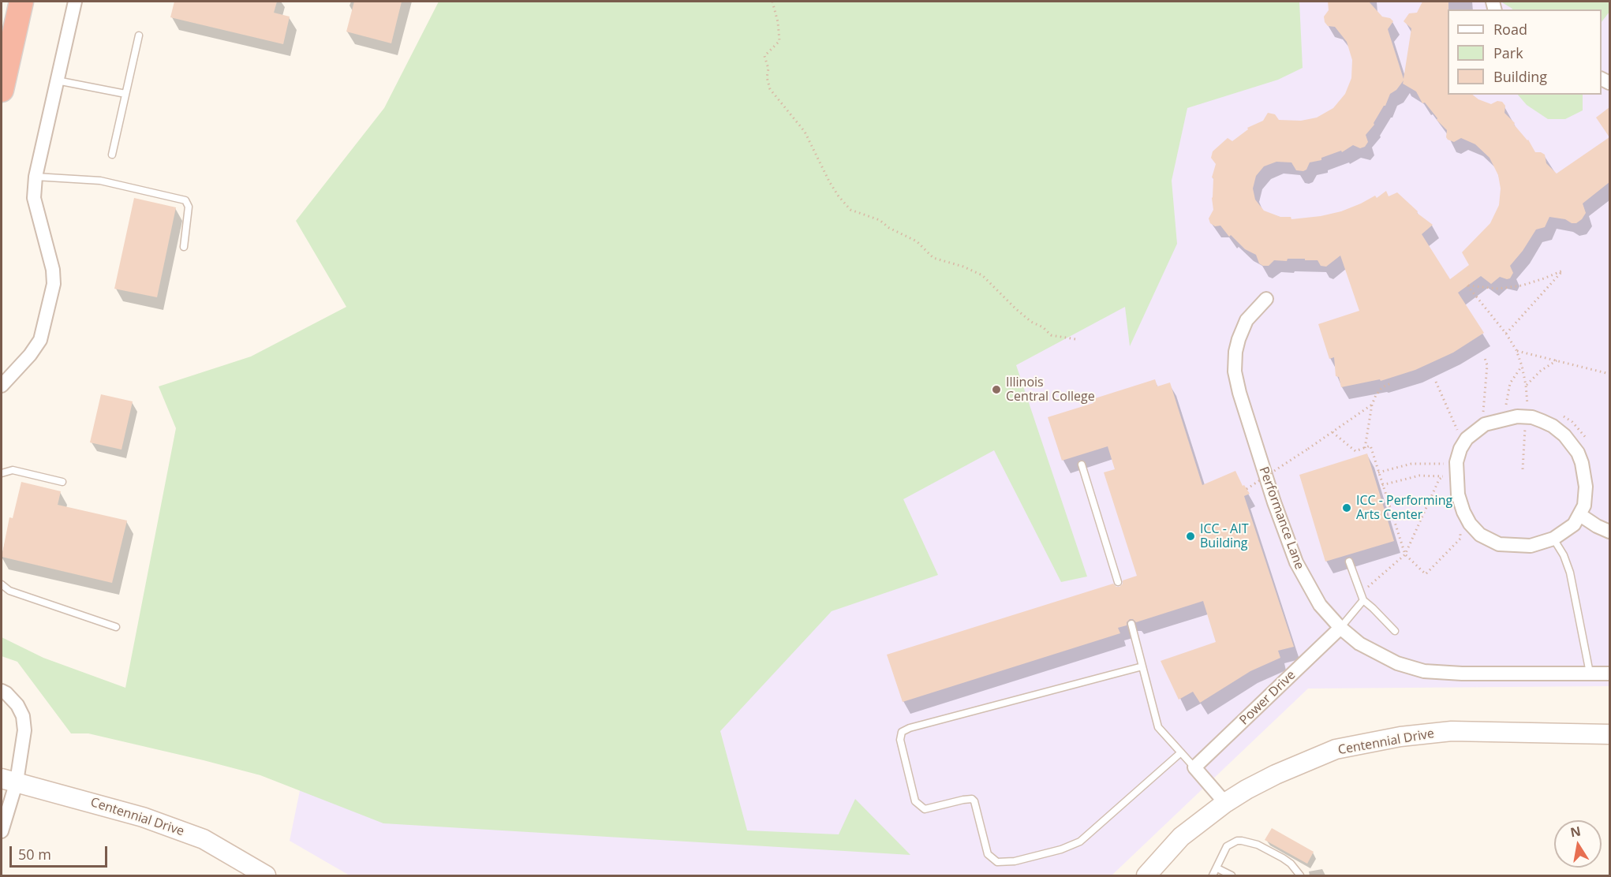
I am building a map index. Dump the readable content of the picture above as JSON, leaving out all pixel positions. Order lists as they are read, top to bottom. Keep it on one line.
{"streets":{"main road":["Centennial Drive"],"street":["Performance Lane","Power Drive"]},"crossings":[["Performance Lane","Power Drive"]],"places":["Illinois Central College","ICC - Performing Arts Center","ICC - AIT Building"],"legend":["Road","Park","Building"],"scale_bar":"50 m","north":"top"}
